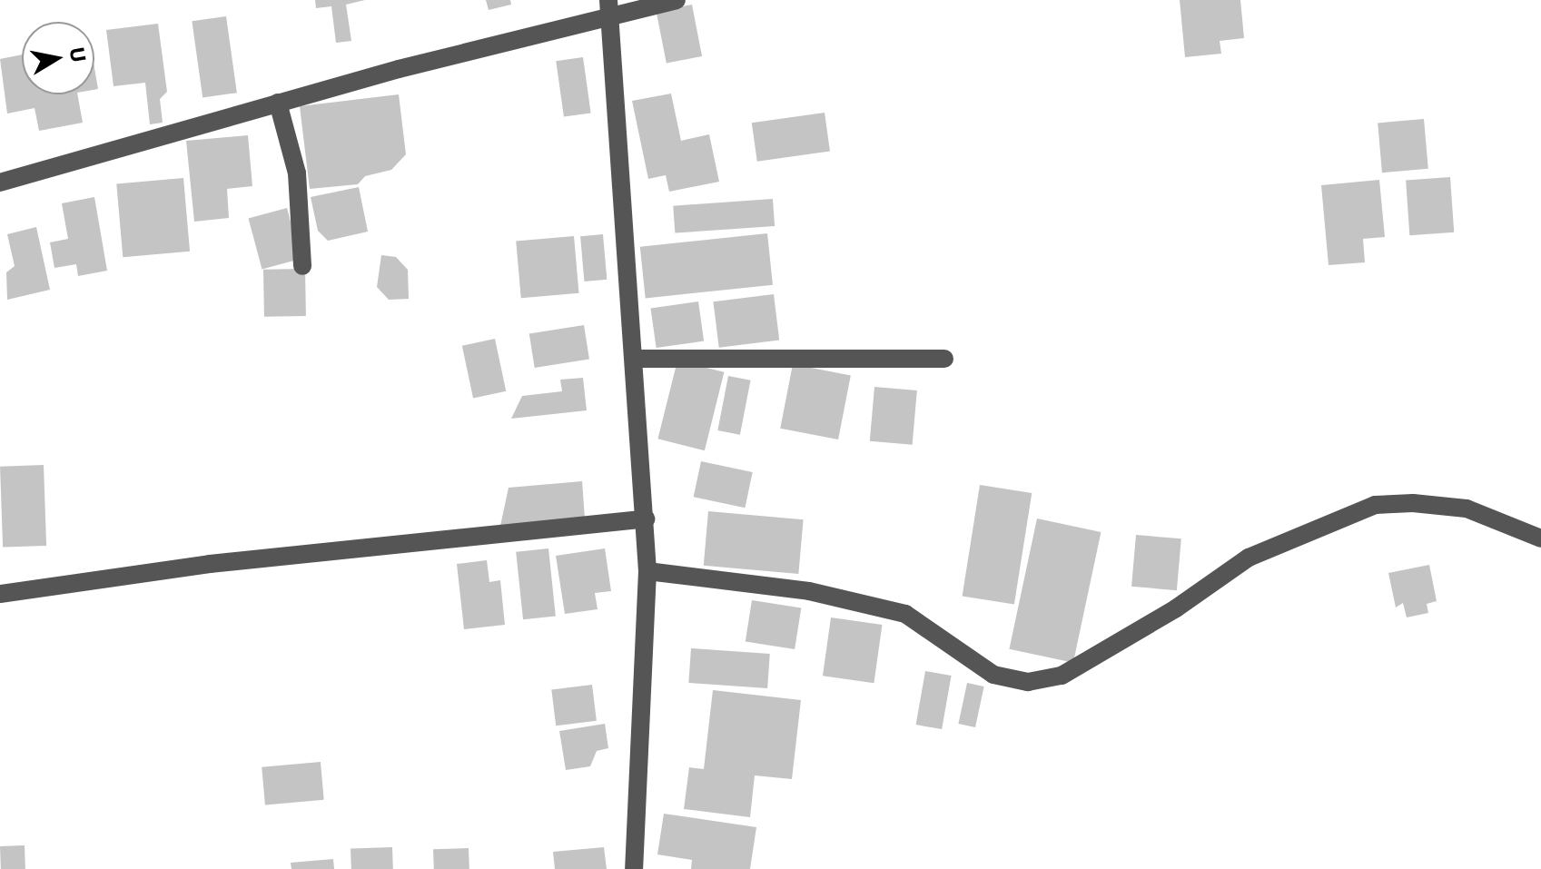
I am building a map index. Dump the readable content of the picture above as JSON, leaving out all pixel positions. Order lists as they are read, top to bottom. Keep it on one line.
{"north":"right"}
